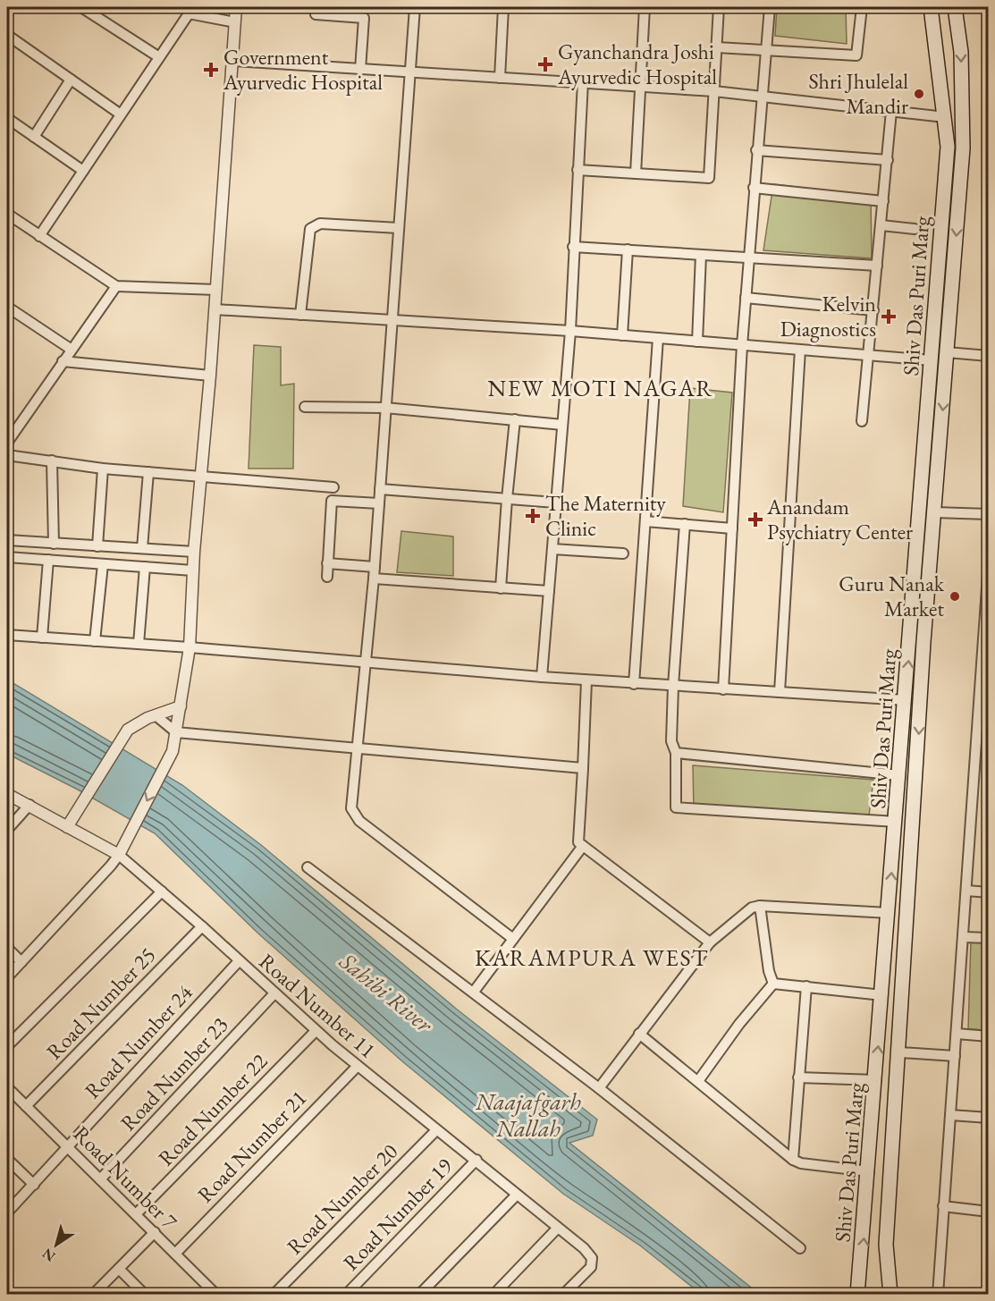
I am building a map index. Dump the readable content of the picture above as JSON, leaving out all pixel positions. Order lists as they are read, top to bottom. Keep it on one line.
{"streets":{"main road":["Shiv Das Puri Marg"],"street":["Road Number 25","Road Number 11","Road Number 24","Road Number 23","Road Number 22","Road Number 21","Road Number 7","Road Number 20","Road Number 19"]},"crossings":[["Road Number 25","Road Number 11"],["Road Number 25","Road Number 7"],["Road Number 11","Road Number 24"],["Road Number 11","Road Number 23"],["Road Number 11","Road Number 22"],["Road Number 11","Road Number 21"],["Road Number 11","Road Number 20"],["Road Number 11","Road Number 19"],["Road Number 24","Road Number 7"],["Road Number 23","Road Number 7"],["Road Number 22","Road Number 7"],["Road Number 21","Road Number 7"]],"districts":["NEW MOTI NAGAR","KARAMPURA WEST"],"water":["Sahibi River","Naajafgarh Nallah"],"places":{"health":["Gyanchandra Joshi Ayurvedic Hospital","Government Ayurvedic Hospital","Kelvin Diagnostics","The Maternity Clinic","Anandam Psychiatry Center"],"other":["Shri Jhulelal Mandir","Guru Nanak Market"]},"north":"bottom left"}
